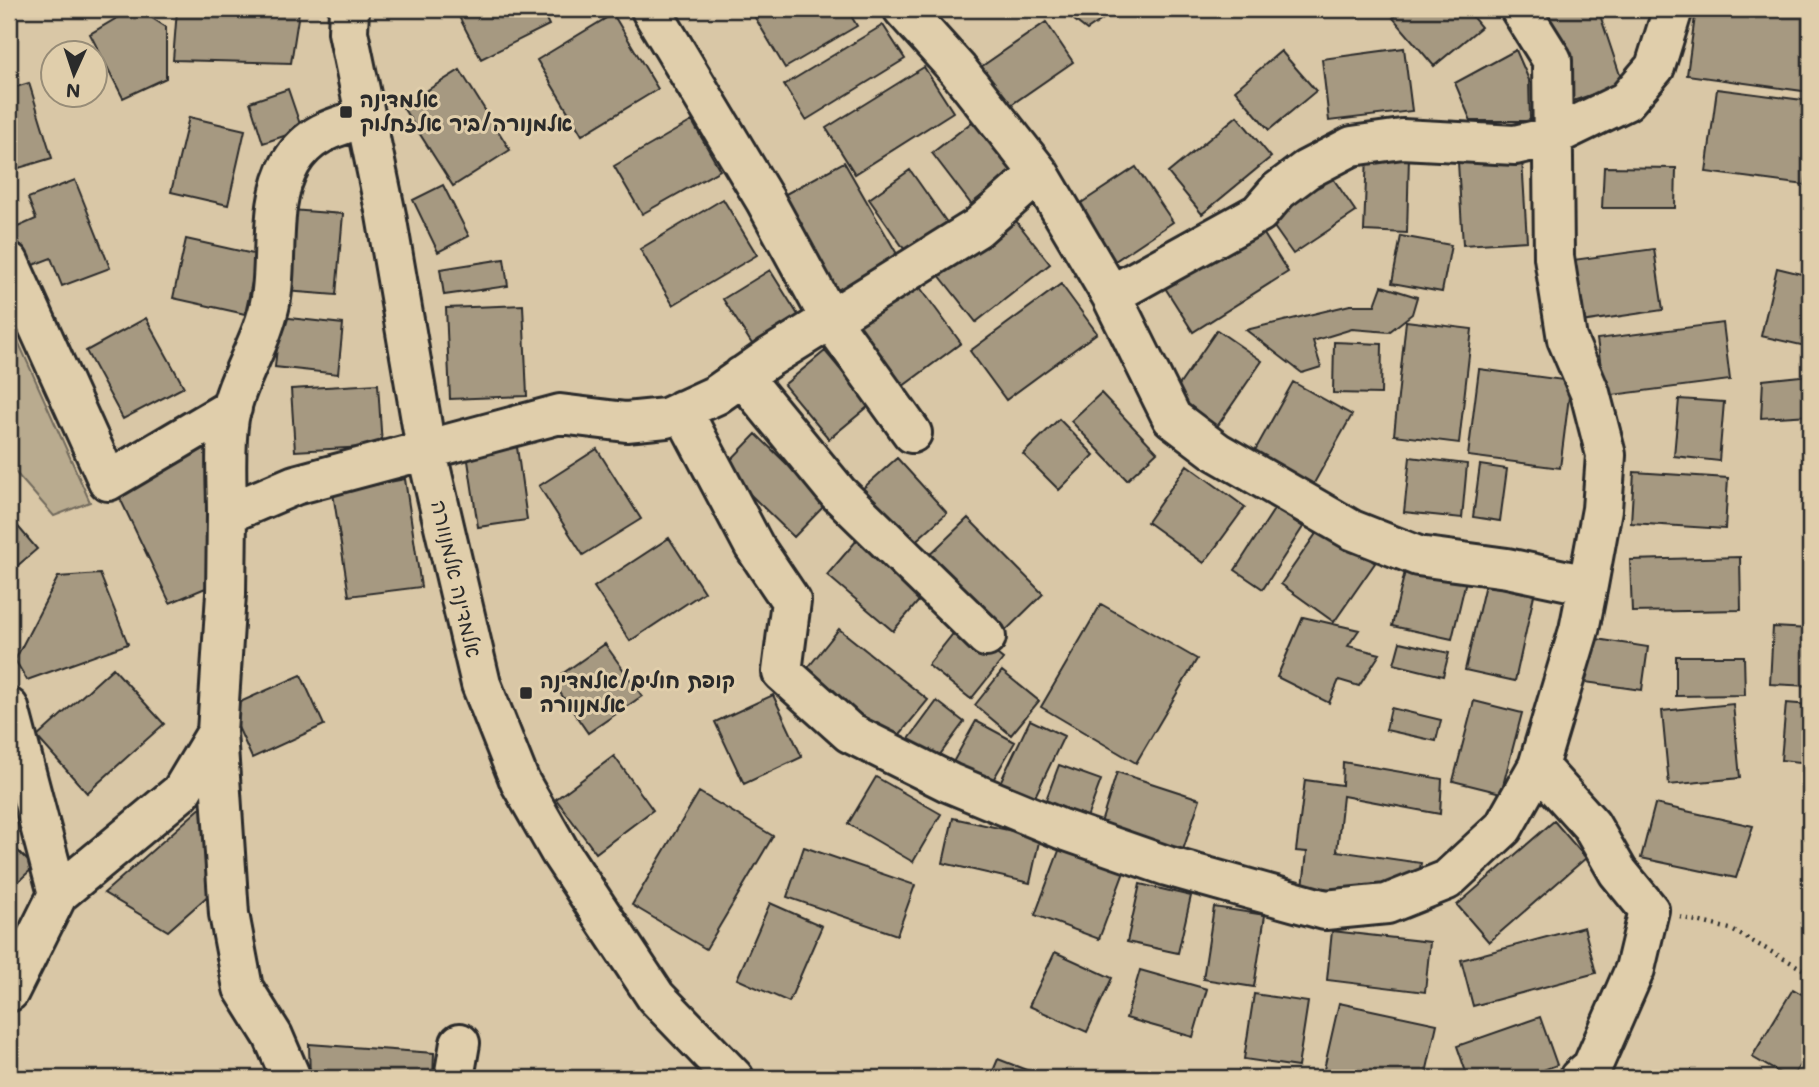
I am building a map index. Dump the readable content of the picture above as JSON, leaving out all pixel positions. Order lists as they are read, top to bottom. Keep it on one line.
{"streets":{"street":["אלמדינה אלמנוורה"]},"places":{"transit":["אלמדינה אלמנורה/ביר אלזחלוק","קופת חולים/אלמדינה אלמנוורה"]},"north":"bottom"}
